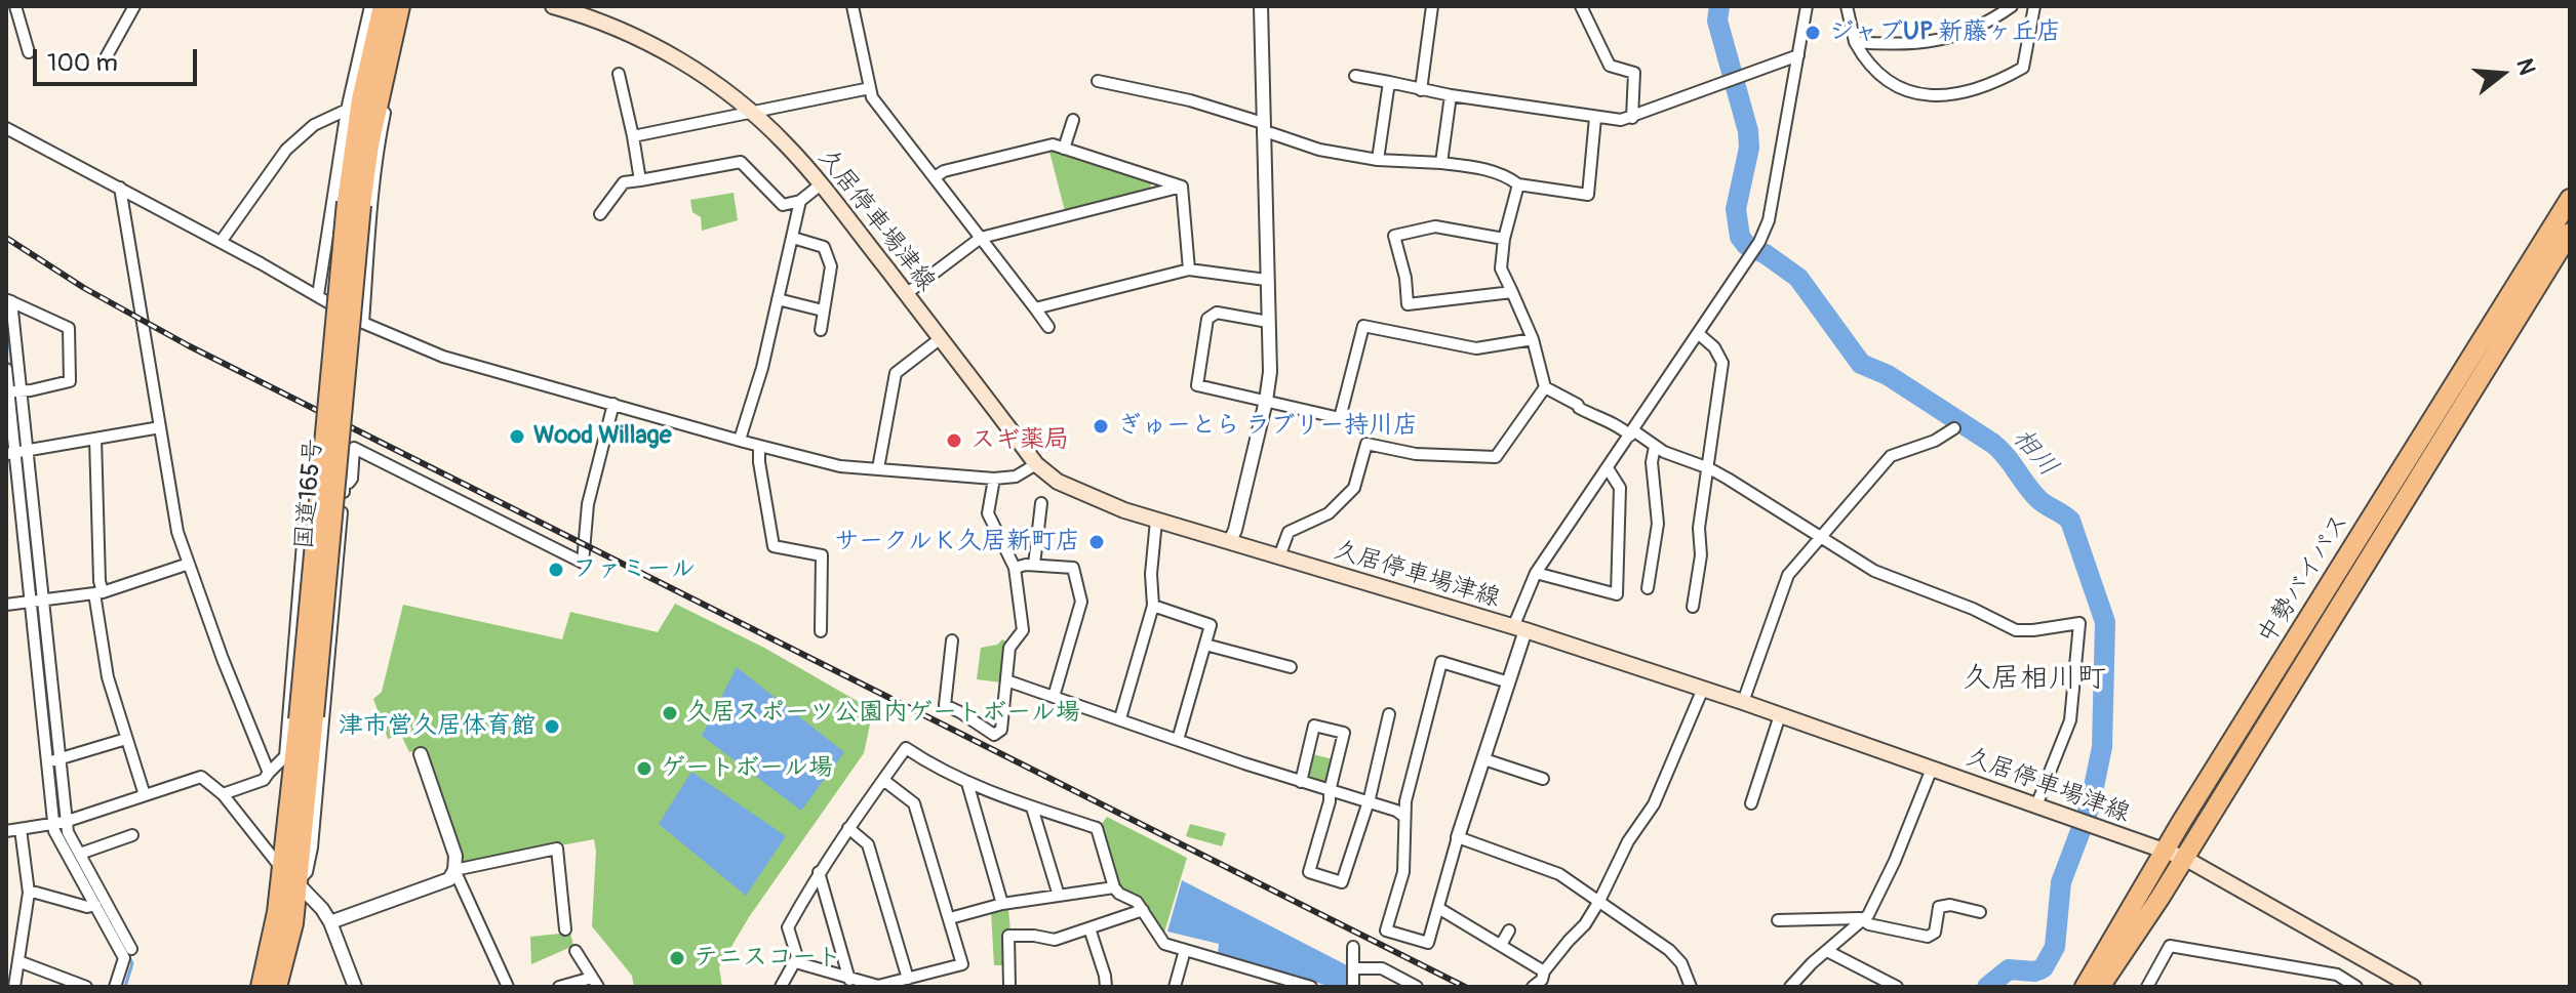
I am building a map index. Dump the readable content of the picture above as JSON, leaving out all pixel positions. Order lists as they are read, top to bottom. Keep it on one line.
{"streets":{"highway":["国道165号","中勢バイパス"],"main road":["久居停車場津線"]},"crossings":[["久居停車場津線","中勢バイパス"]],"districts":["久居相川町"],"water":["相川"],"places":["ジャブUP 新藤ヶ丘店","ぎゅーとら ラブリー持川店","Wood Willage","スギ薬局","サークルＫ久居新町店","ファミール","久居スポーツ公園内ゲートボール場","津市営久居体育館","ゲートボール場","テニスコート"],"scale_bar":"100 m","north":"right"}
